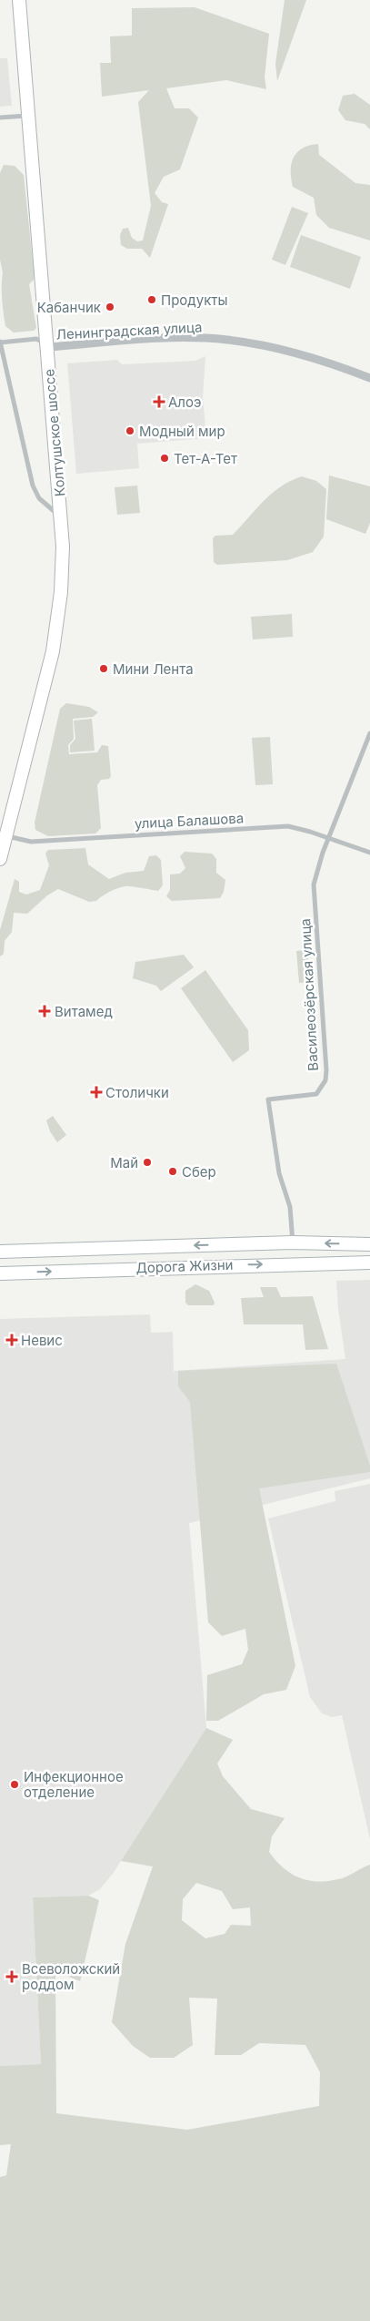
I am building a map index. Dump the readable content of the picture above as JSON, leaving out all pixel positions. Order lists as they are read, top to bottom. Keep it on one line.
{"streets":{"main road":["Колтушское шоссе","Дорога Жизни"],"street":["Ленинградская улица","улица Балашова","Василеозёрская улица"]},"crossings":[["Ленинградская улица","Колтушское шоссе"],["Колтушское шоссе","улица Балашова"],["улица Балашова","Василеозёрская улица"],["Василеозёрская улица","Дорога Жизни"]],"places":{"other":["Продукты","Кабанчик","Модный мир","Тет-А-Тет","Мини Лента","Май","Сбер","Инфекционное отделение"],"health":["Алоэ","Витамед","Столички","Невис","Всеволожский роддом"]}}
